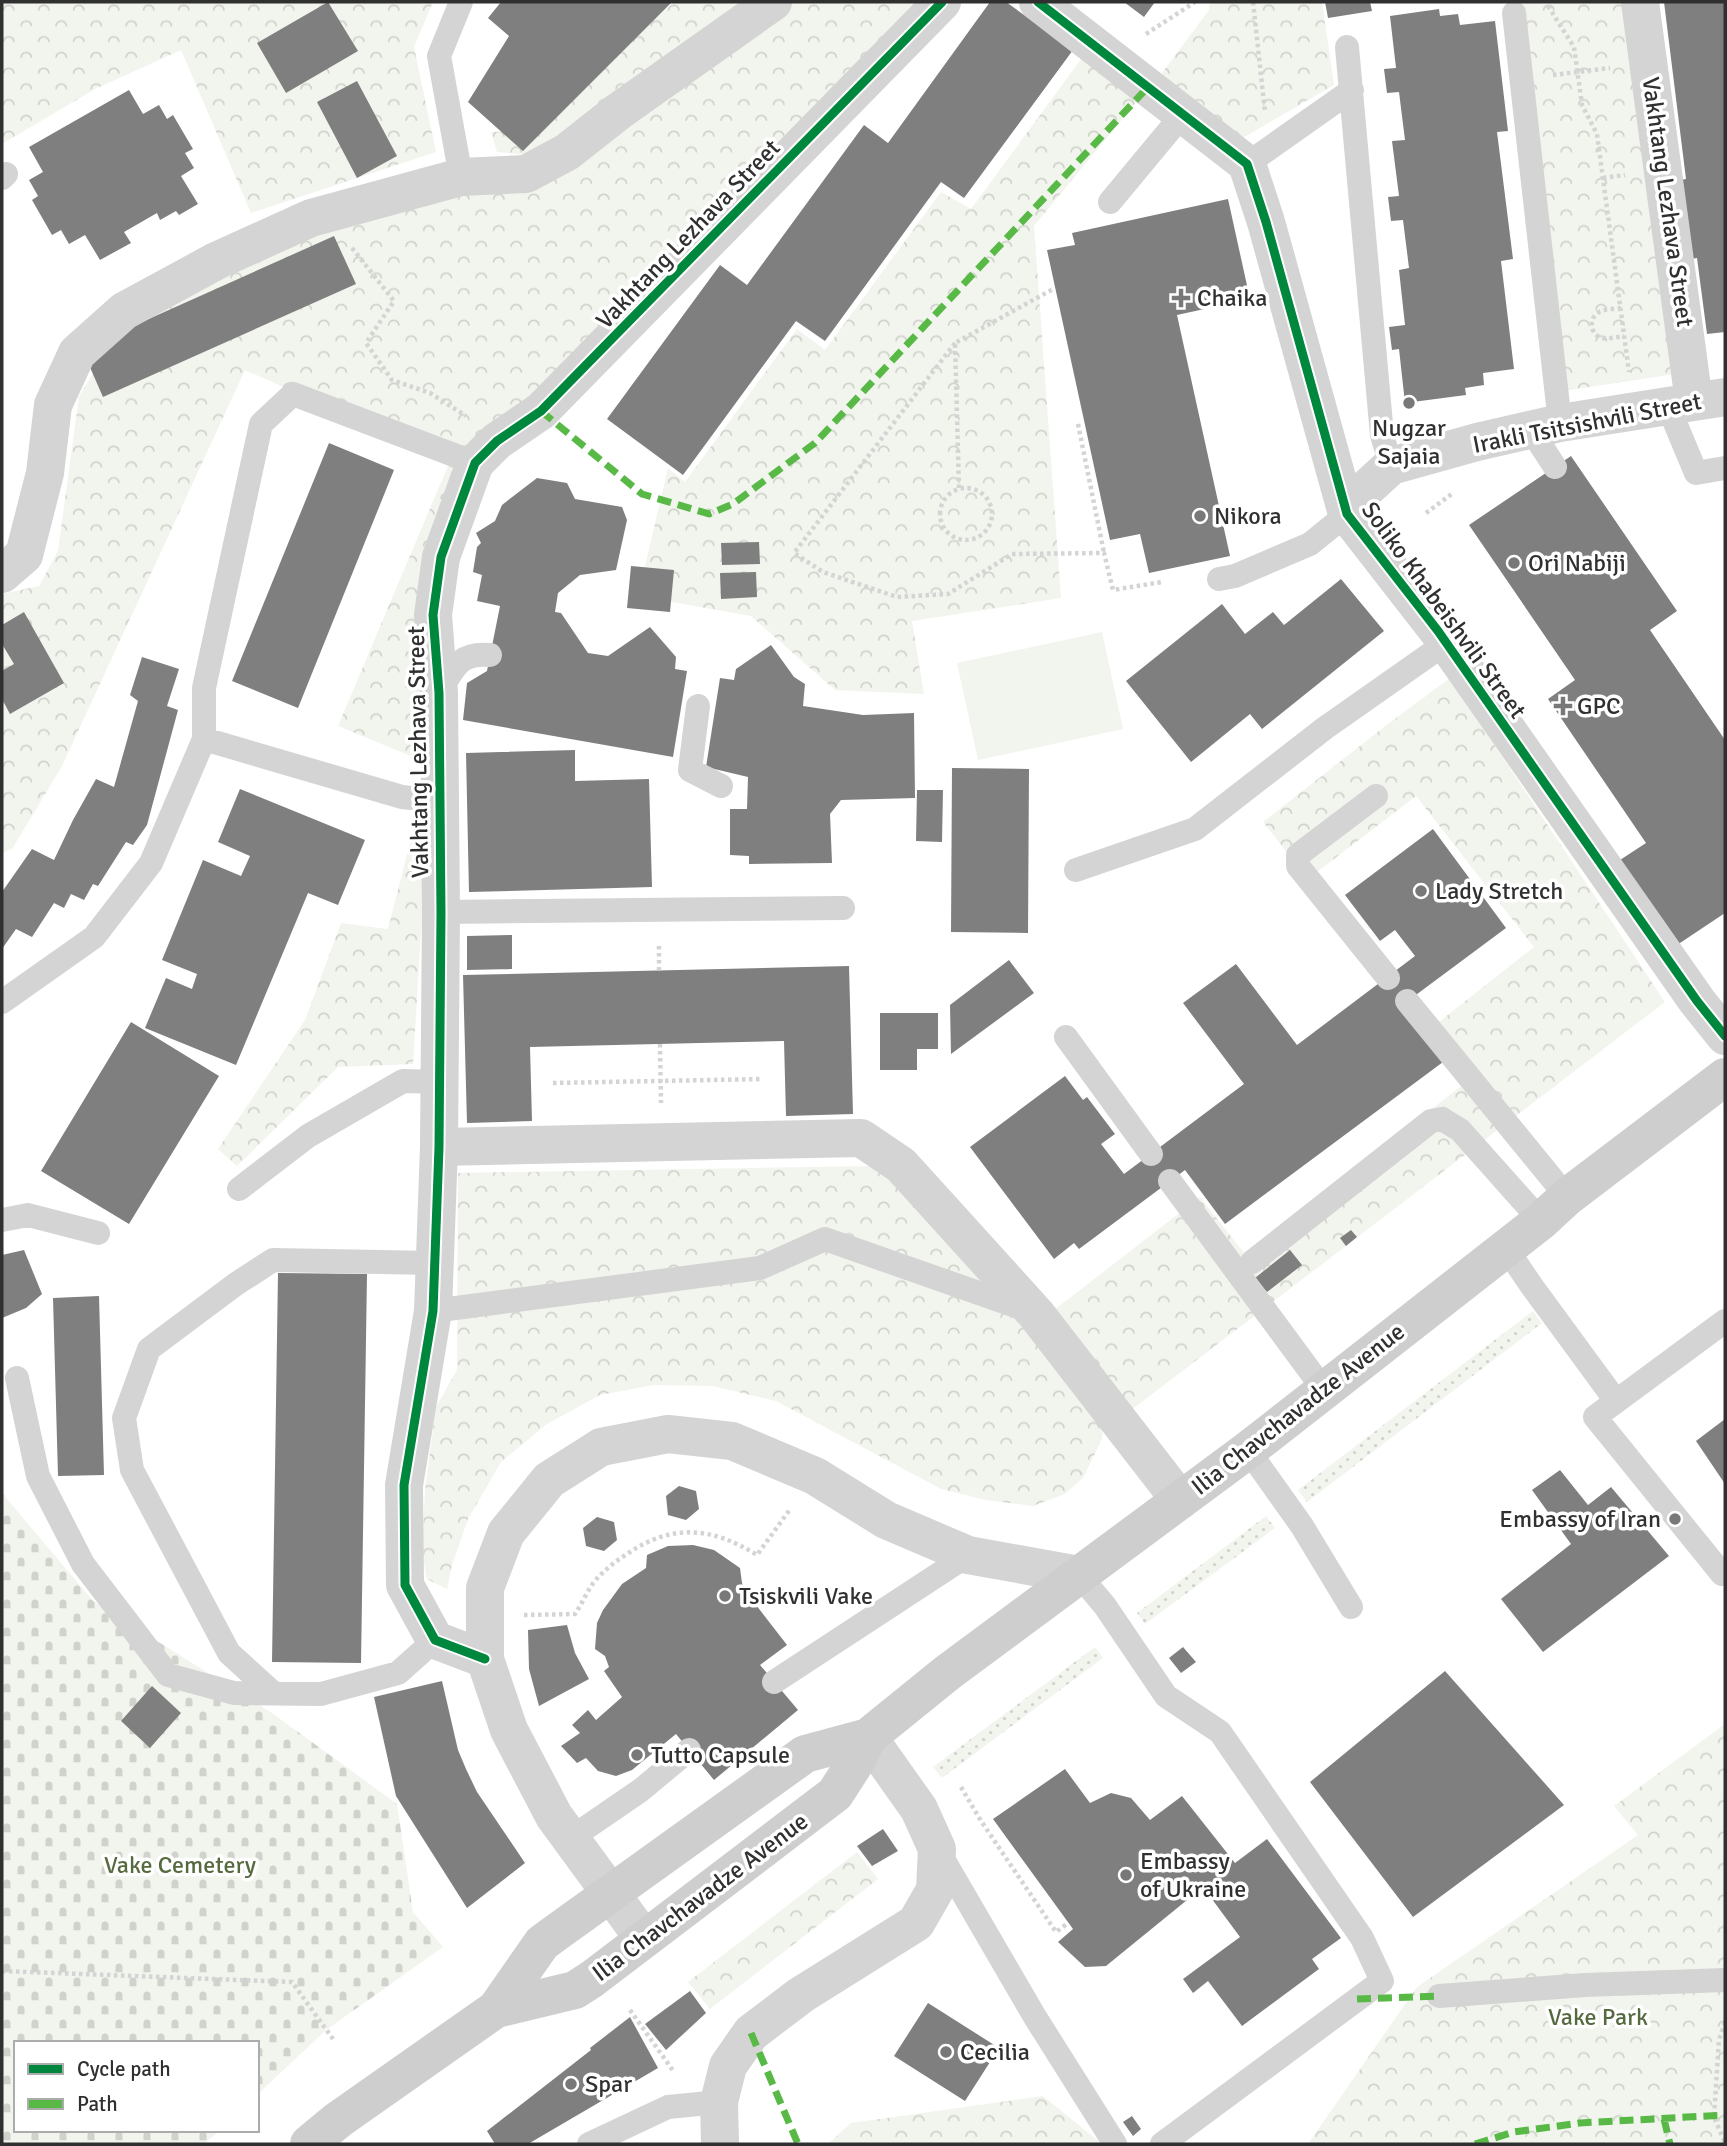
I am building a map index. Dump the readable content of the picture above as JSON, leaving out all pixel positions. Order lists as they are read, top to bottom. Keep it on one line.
{"streets":{"main road":["Ilia Chavchavadze Avenue"],"street":["Vakhtang Lezhava Street","Irakli Tsitsishvili Street","Soliko Khabeishvili Street"]},"crossings":[["Vakhtang Lezhava Street","Irakli Tsitsishvili Street"],["Irakli Tsitsishvili Street","Soliko Khabeishvili Street"]],"parks":["Vake Cemetery","Vake Park"],"places":{"health":["Chaika","GPC"],"other":["Nugzar Sajaia","Nikora","Ori Nabiji","Lady Stretch","Embassy of Iran","Tsiskvili Vake","Tutto Capsule","Embassy of Ukraine","Cecilia","Spar"]},"legend":["Cycle path","Path"]}
